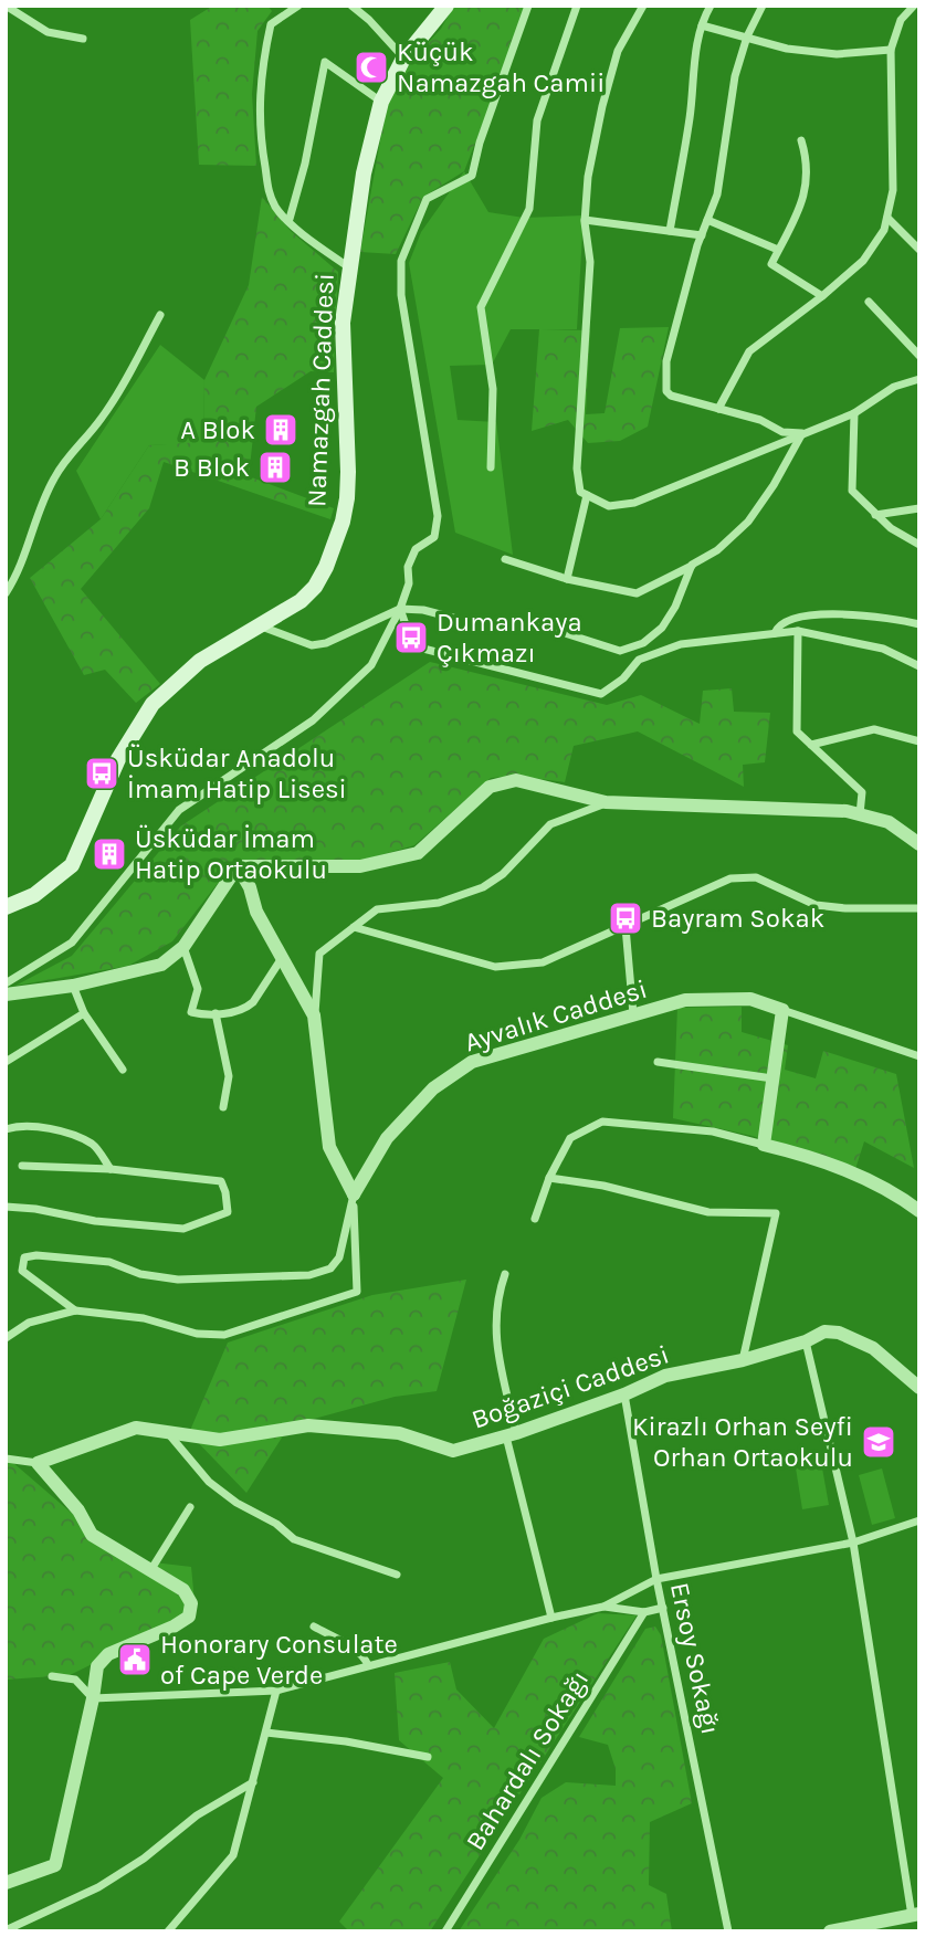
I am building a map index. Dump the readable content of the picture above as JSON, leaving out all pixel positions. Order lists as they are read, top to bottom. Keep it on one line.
{"streets":{"main road":["Namazgah Caddesi"],"street":["Ayvalık Caddesi","Boğaziçi Caddesi","Ersoy Sokağı","Bahardalı Sokağı"]},"crossings":[["Boğaziçi Caddesi","Ersoy Sokağı"]],"places":{"mosque":["Küçük Namazgah Camii"],"building":["A Blok","B Blok","Üsküdar İmam Hatip Ortaokulu"],"bus stop":["Dumankaya Çıkmazı","Üsküdar Anadolu İmam Hatip Lisesi","Bayram Sokak"],"school or university":["Kirazlı Orhan Seyfi Orhan Ortaokulu"],"public building":["Honorary Consulate of Cape Verde"]}}
